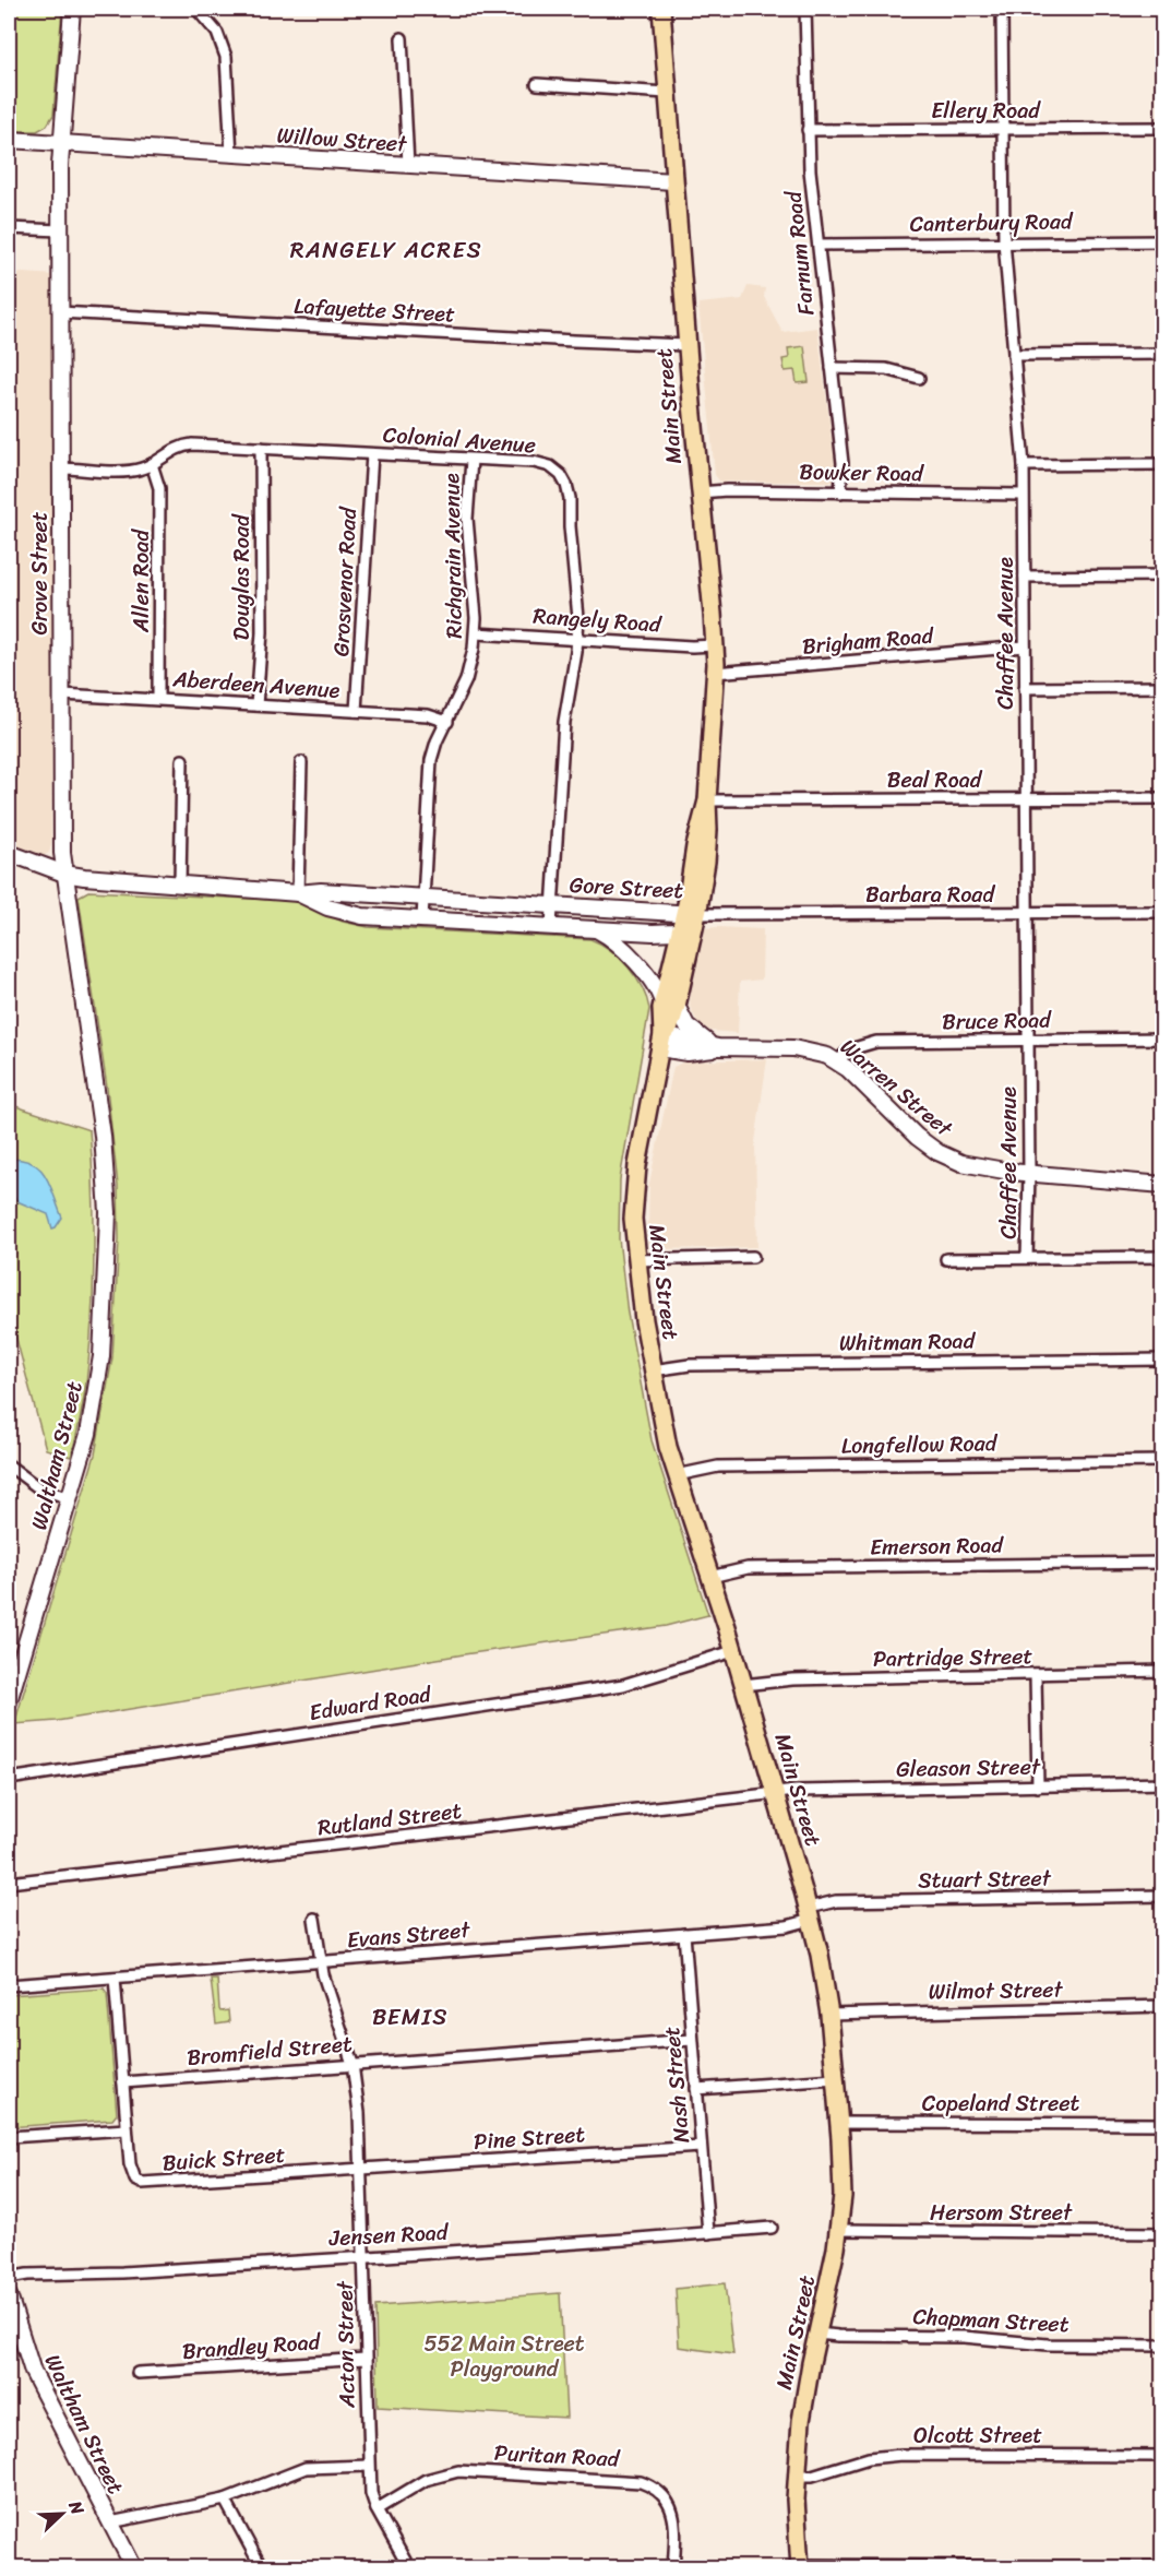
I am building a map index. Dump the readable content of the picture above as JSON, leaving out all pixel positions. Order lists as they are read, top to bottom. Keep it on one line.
{"streets":{"main road":["Main Street"],"street":["Ellery Road","Willow Street","Canterbury Road","Farnum Road","Lafayette Street","Colonial Avenue","Bowker Road","Richgrain Avenue","Grove Street","Douglas Road","Allen Road","Grosvenor Road","Rangely Road","Chaffee Avenue","Brigham Road","Aberdeen Avenue","Beal Road","Gore Street","Barbara Road","Bruce Road","Warren Street","Whitman Road","Longfellow Road","Waltham Street","Emerson Road","Partridge Street","Edward Road","Gleason Street","Rutland Street","Stuart Street","Evans Street","Wilmot Street","Bromfield Street","Nash Street","Copeland Street","Pine Street","Buick Street","Hersom Street","Jensen Road","Chapman Street","Acton Street","Brandley Road","Olcott Street","Puritan Road"]},"crossings":[["Ellery Road","Farnum Road"],["Ellery Road","Chaffee Avenue"],["Willow Street","Main Street"],["Willow Street","Grove Street"],["Canterbury Road","Farnum Road"],["Canterbury Road","Chaffee Avenue"],["Farnum Road","Bowker Road"],["Lafayette Street","Main Street"],["Lafayette Street","Grove Street"],["Main Street","Bowker Road"],["Main Street","Rangely Road"],["Main Street","Brigham Road"],["Main Street","Beal Road"],["Main Street","Gore Street"],["Main Street","Barbara Road"],["Main Street","Warren Street"],["Main Street","Whitman Road"],["Main Street","Longfellow Road"],["Main Street","Emerson Road"],["Main Street","Partridge Street"],["Main Street","Edward Road"],["Main Street","Gleason Street"],["Main Street","Rutland Street"],["Main Street","Stuart Street"],["Main Street","Evans Street"],["Main Street","Wilmot Street"],["Main Street","Copeland Street"],["Main Street","Hersom Street"],["Main Street","Chapman Street"],["Main Street","Olcott Street"],["Colonial Avenue","Richgrain Avenue"],["Colonial Avenue","Grove Street"],["Colonial Avenue","Douglas Road"],["Colonial Avenue","Allen Road"],["Colonial Avenue","Grosvenor Road"],["Colonial Avenue","Rangely Road"],["Colonial Avenue","Gore Street"],["Bowker Road","Chaffee Avenue"],["Richgrain Avenue","Rangely Road"],["Richgrain Avenue","Aberdeen Avenue"],["Richgrain Avenue","Gore Street"],["Grove Street","Aberdeen Avenue"],["Grove Street","Gore Street"],["Grove Street","Waltham Street"],["Douglas Road","Aberdeen Avenue"],["Allen Road","Aberdeen Avenue"],["Grosvenor Road","Aberdeen Avenue"],["Chaffee Avenue","Brigham Road"],["Chaffee Avenue","Beal Road"],["Chaffee Avenue","Barbara Road"],["Chaffee Avenue","Bruce Road"],["Chaffee Avenue","Warren Street"],["Gore Street","Barbara Road"],["Bruce Road","Warren Street"],["Gleason Street","Rutland Street"],["Stuart Street","Evans Street"],["Evans Street","Nash Street"],["Evans Street","Buick Street"],["Evans Street","Acton Street"],["Bromfield Street","Nash Street"],["Bromfield Street","Buick Street"],["Bromfield Street","Acton Street"],["Nash Street","Pine Street"],["Nash Street","Jensen Road"],["Pine Street","Buick Street"],["Pine Street","Acton Street"],["Buick Street","Acton Street"],["Jensen Road","Acton Street"],["Acton Street","Brandley Road"],["Acton Street","Puritan Road"]],"districts":["RANGELY ACRES","BEMIS"],"parks":["552 Main Street Playground"],"north":"top right"}
